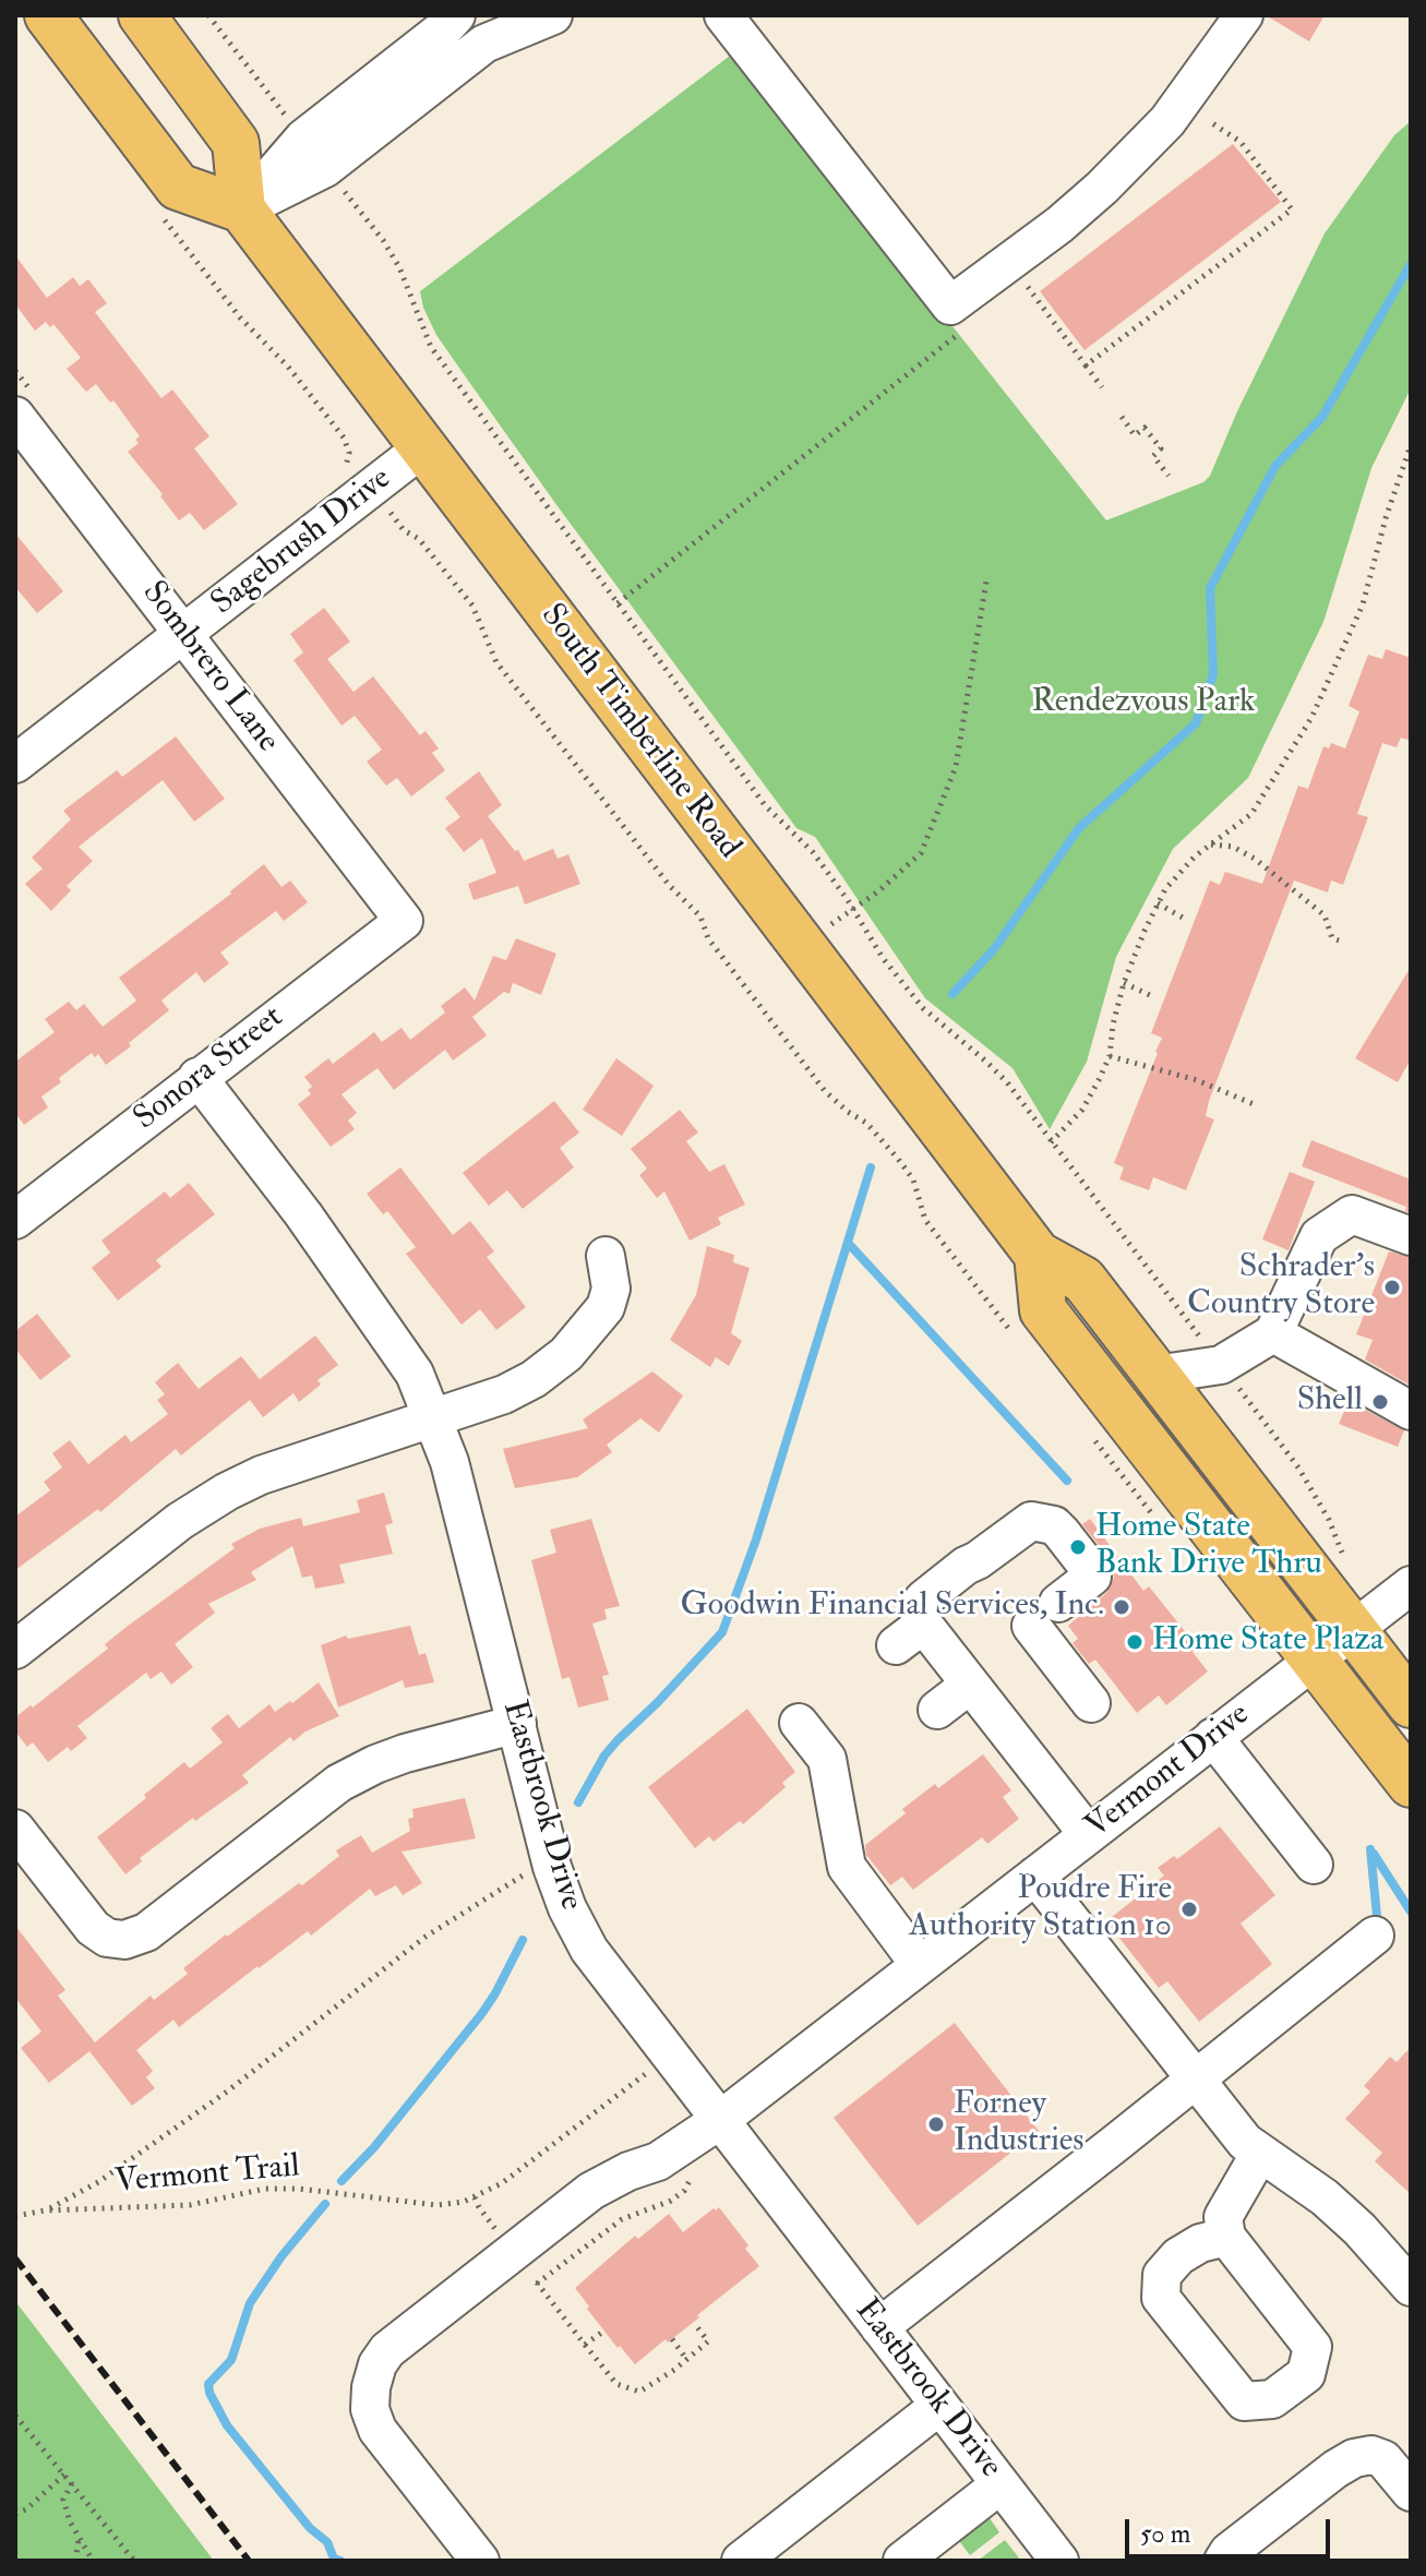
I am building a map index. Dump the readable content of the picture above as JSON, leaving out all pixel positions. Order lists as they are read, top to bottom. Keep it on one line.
{"streets":{"main road":["South Timberline Road"],"street":["Sagebrush Drive","Sombrero Lane","Sonora Street","Vermont Drive","Eastbrook Drive"],"path":["Vermont Trail"]},"crossings":[["Sagebrush Drive","Sombrero Lane"],["Sagebrush Drive","South Timberline Road"],["Sombrero Lane","Sonora Street"],["South Timberline Road","Vermont Drive"],["Sonora Street","Eastbrook Drive"],["Vermont Drive","Eastbrook Drive"],["Eastbrook Drive","Vermont Trail"]],"parks":["Rendezvous Park"],"places":["Schrader's Country Store","Shell","Home State Bank Drive Thru","Goodwin Financial Services, Inc.","Home State Plaza","Poudre Fire Authority Station 10","Forney Industries"],"scale_bar":"50 m"}
